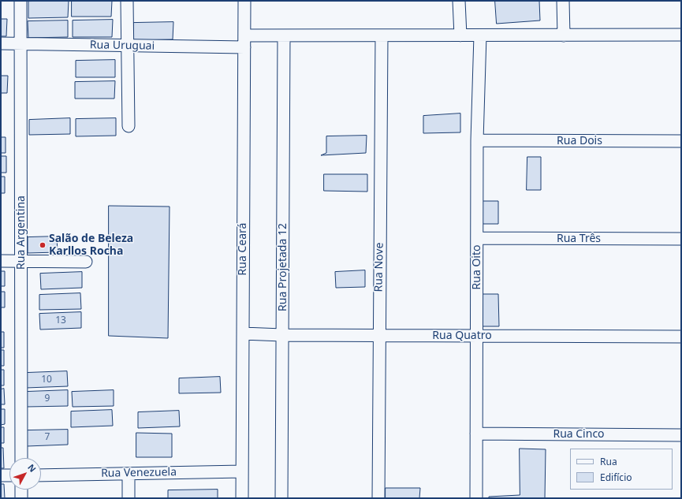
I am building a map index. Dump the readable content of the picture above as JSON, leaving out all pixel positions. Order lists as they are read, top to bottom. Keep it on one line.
{"streets":{"street":["Rua Uruguai","Rua Dois","Rua Argentina","Rua Três","Rua Ceará","Rua Projetada 12","Rua Nove","Rua Oito","Rua Quatro","Rua Cinco","Rua Venezuela"]},"crossings":[["Rua Uruguai","Rua Argentina"],["Rua Uruguai","Rua Ceará"],["Rua Uruguai","Rua Projetada 12"],["Rua Uruguai","Rua Nove"],["Rua Uruguai","Rua Oito"],["Rua Dois","Rua Oito"],["Rua Três","Rua Oito"],["Rua Ceará","Rua Quatro"],["Rua Ceará","Rua Venezuela"],["Rua Projetada 12","Rua Quatro"],["Rua Nove","Rua Quatro"],["Rua Oito","Rua Quatro"],["Rua Oito","Rua Cinco"]],"places":["Salão de Beleza Karllos Rocha"],"house_numbers":["13","10","9","7"],"legend":["Rua","Edifício"],"north":"top right"}
